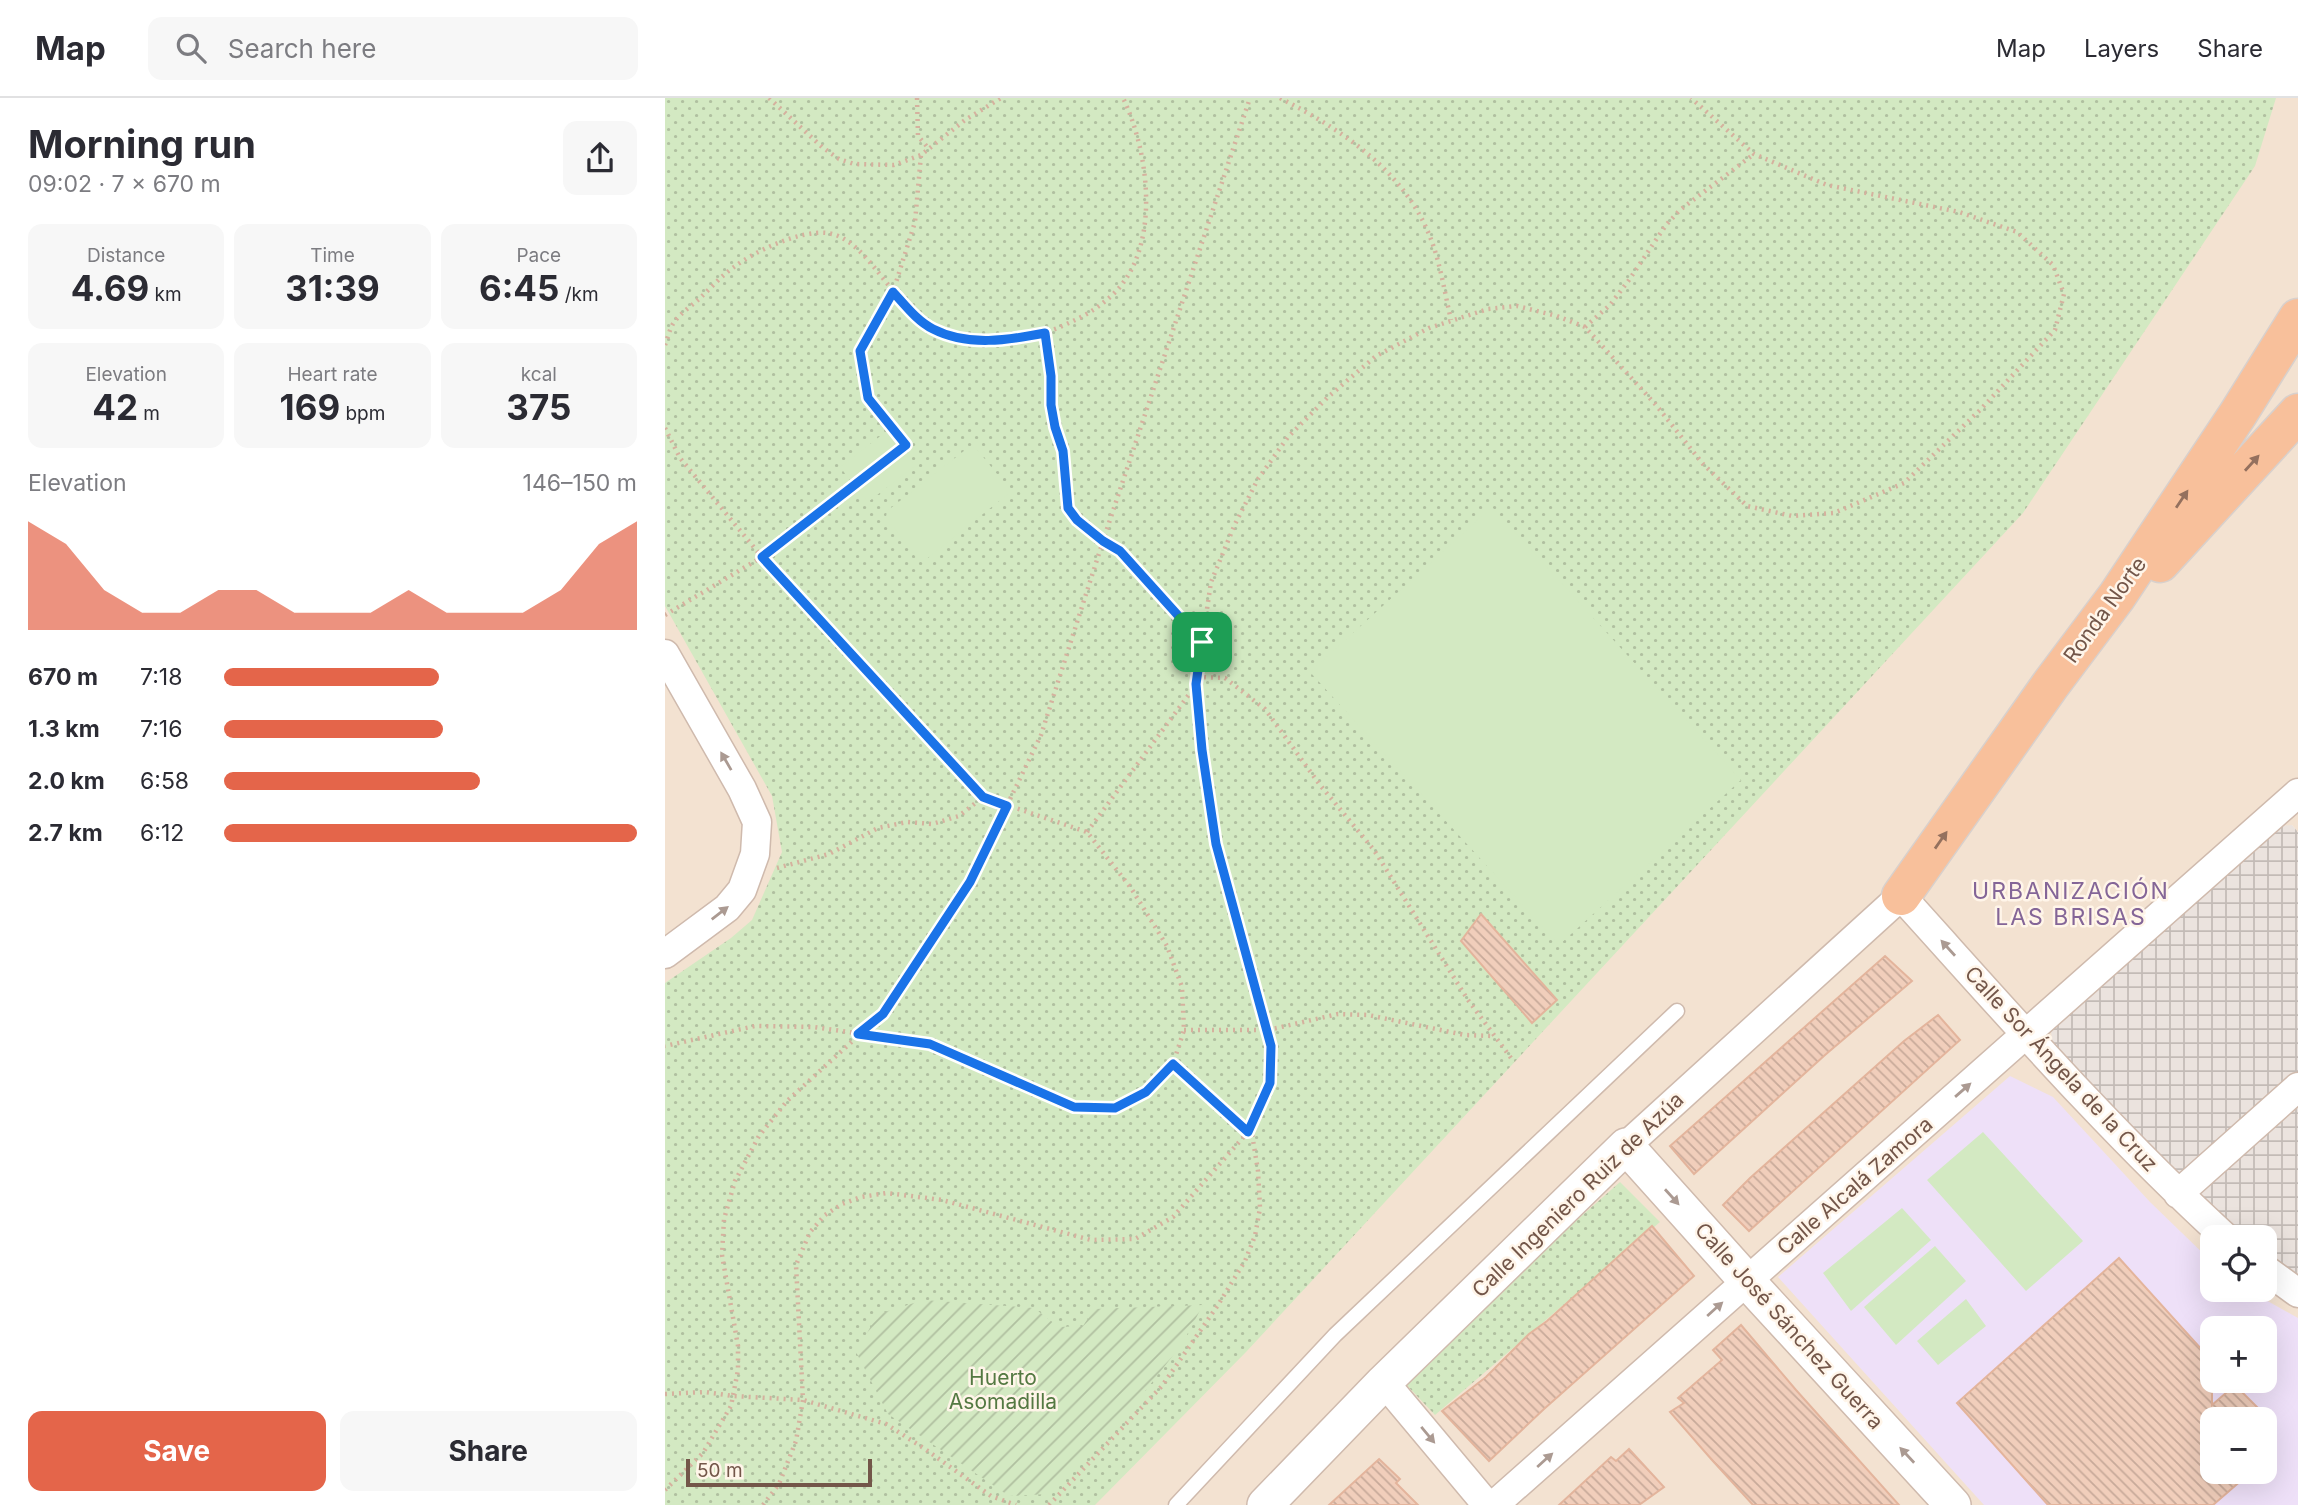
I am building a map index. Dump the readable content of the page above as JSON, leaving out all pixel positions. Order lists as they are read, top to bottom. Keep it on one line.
{"streets":{"highway":["Ronda Norte"],"street":["Calle Sor Ángela de la Cruz","Calle Alcalá Zamora","Calle Ingeniero Ruiz de Azúa","Calle José Sánchez Guerra"]},"crossings":[["Ronda Norte","Calle Sor Ángela de la Cruz"],["Ronda Norte","Calle Ingeniero Ruiz de Azúa"],["Calle Sor Ángela de la Cruz","Calle Alcalá Zamora"],["Calle Sor Ángela de la Cruz","Calle Ingeniero Ruiz de Azúa"],["Calle Alcalá Zamora","Calle José Sánchez Guerra"],["Calle Ingeniero Ruiz de Azúa","Calle José Sánchez Guerra"]],"one_way":["Calle Sor Ángela de la Cruz","Calle Alcalá Zamora"],"districts":["URBANIZACIÓN LAS BRISAS"],"parks":["Huerto Asomadilla"],"scale_bar":"50 m","page":{"header":"Map","search":"Search here","nav":["Map","Layers","Share"],"heading":["Morning run","09:02 · 7 × 670 m"],"stats":[["Distance","4.69 km"],["Time","31:39"],["Pace","6:45 /km"],["Elevation","42 m"],["Heart rate","169 bpm"],["kcal","375"]],"chart":["Elevation","146–150 m"],"list":[{"name":"670 m","note":"7:18"},{"name":"1.3 km","note":"7:16"},{"name":"2.0 km","note":"6:58"},{"name":"2.7 km","note":"6:12"}],"map_buttons":["+","−"],"buttons":["Save","Share"],"scale":"50 m"}}
